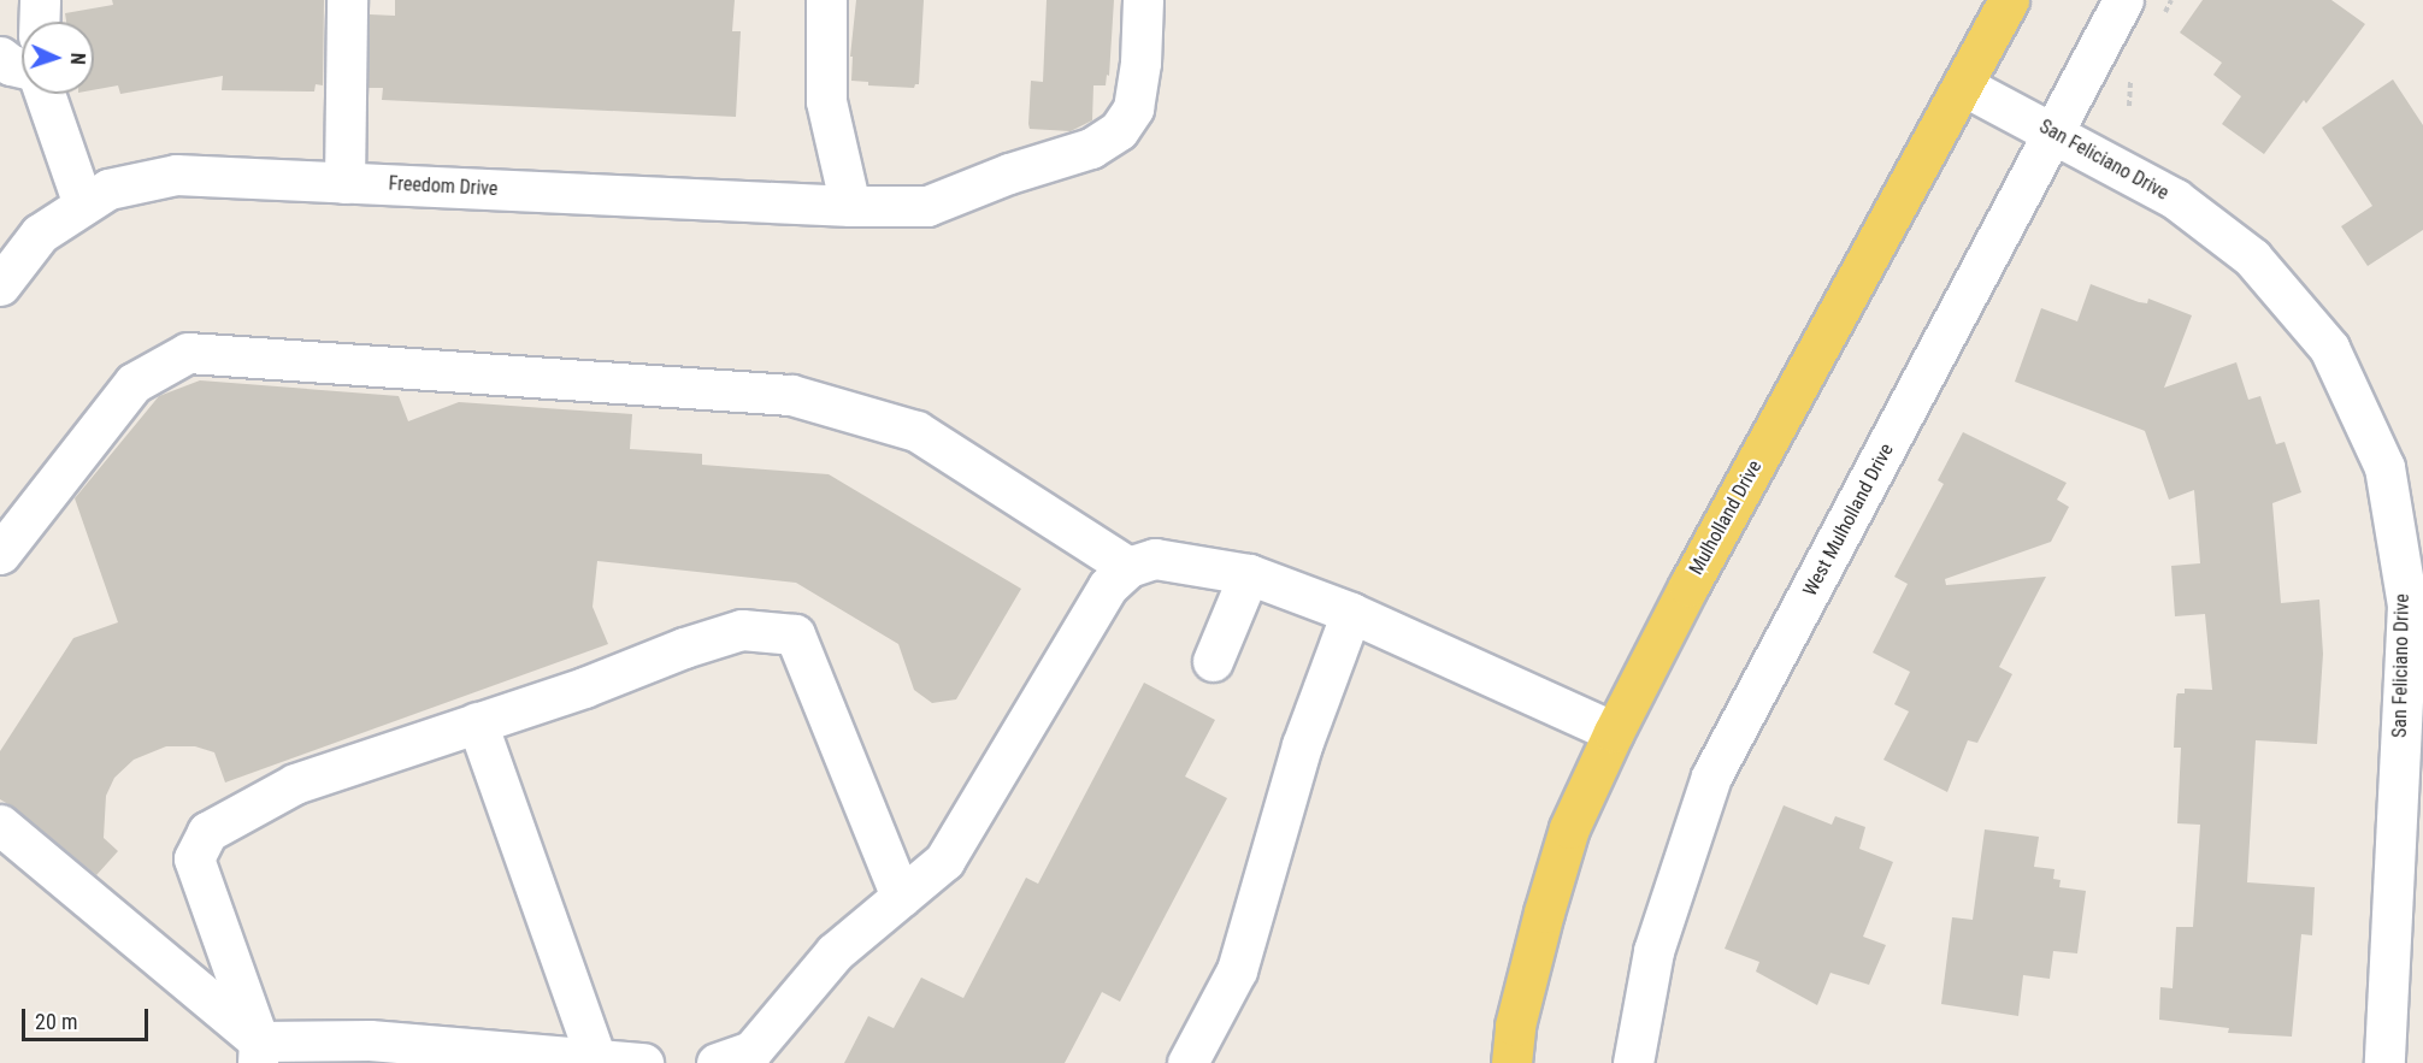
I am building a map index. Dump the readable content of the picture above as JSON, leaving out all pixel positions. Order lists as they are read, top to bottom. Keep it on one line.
{"streets":{"main road":["Mulholland Drive"],"street":["San Feliciano Drive","Freedom Drive","West Mulholland Drive"]},"crossings":[["San Feliciano Drive","Mulholland Drive"],["San Feliciano Drive","West Mulholland Drive"]],"scale_bar":"20 m","north":"right"}
